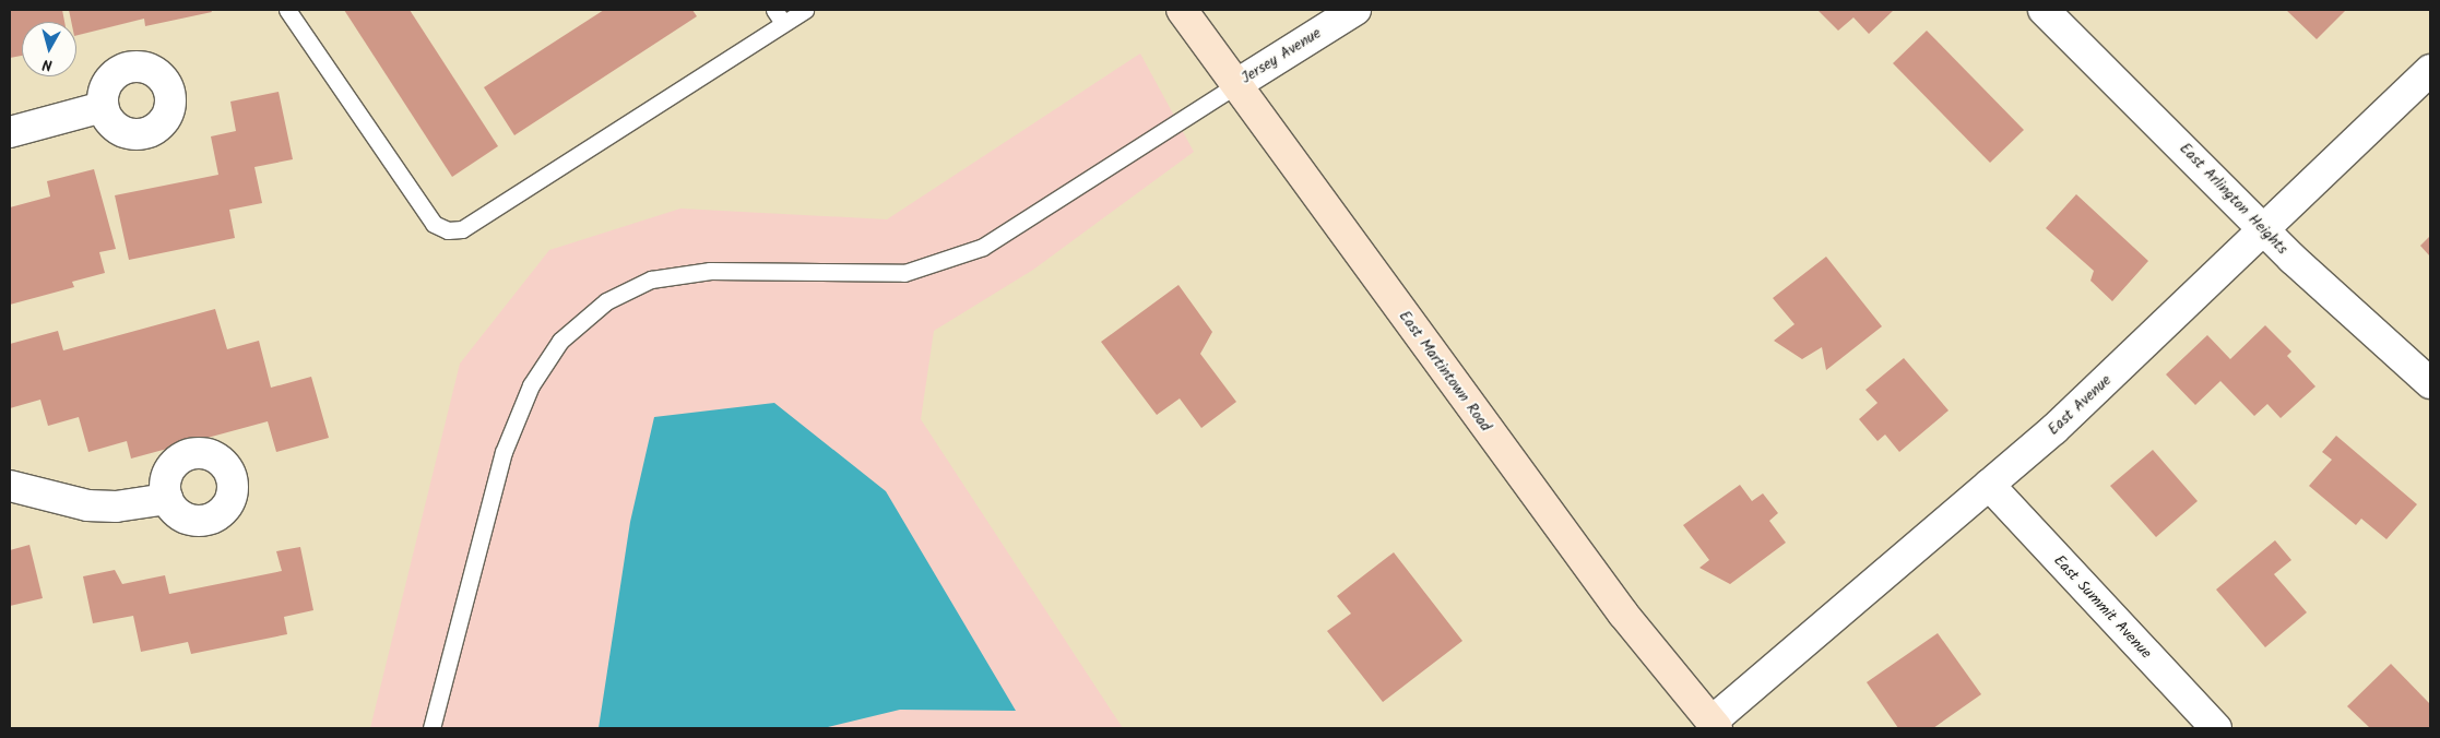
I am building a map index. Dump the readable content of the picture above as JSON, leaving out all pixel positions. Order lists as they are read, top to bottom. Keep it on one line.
{"streets":{"main road":["East Martintown Road"],"street":["Jersey Avenue","East Arlington Heights","East Avenue","East Summit Avenue"]},"crossings":[["Jersey Avenue","East Martintown Road"],["East Arlington Heights","East Avenue"],["East Martintown Road","East Avenue"],["East Avenue","East Summit Avenue"]],"north":"bottom"}
